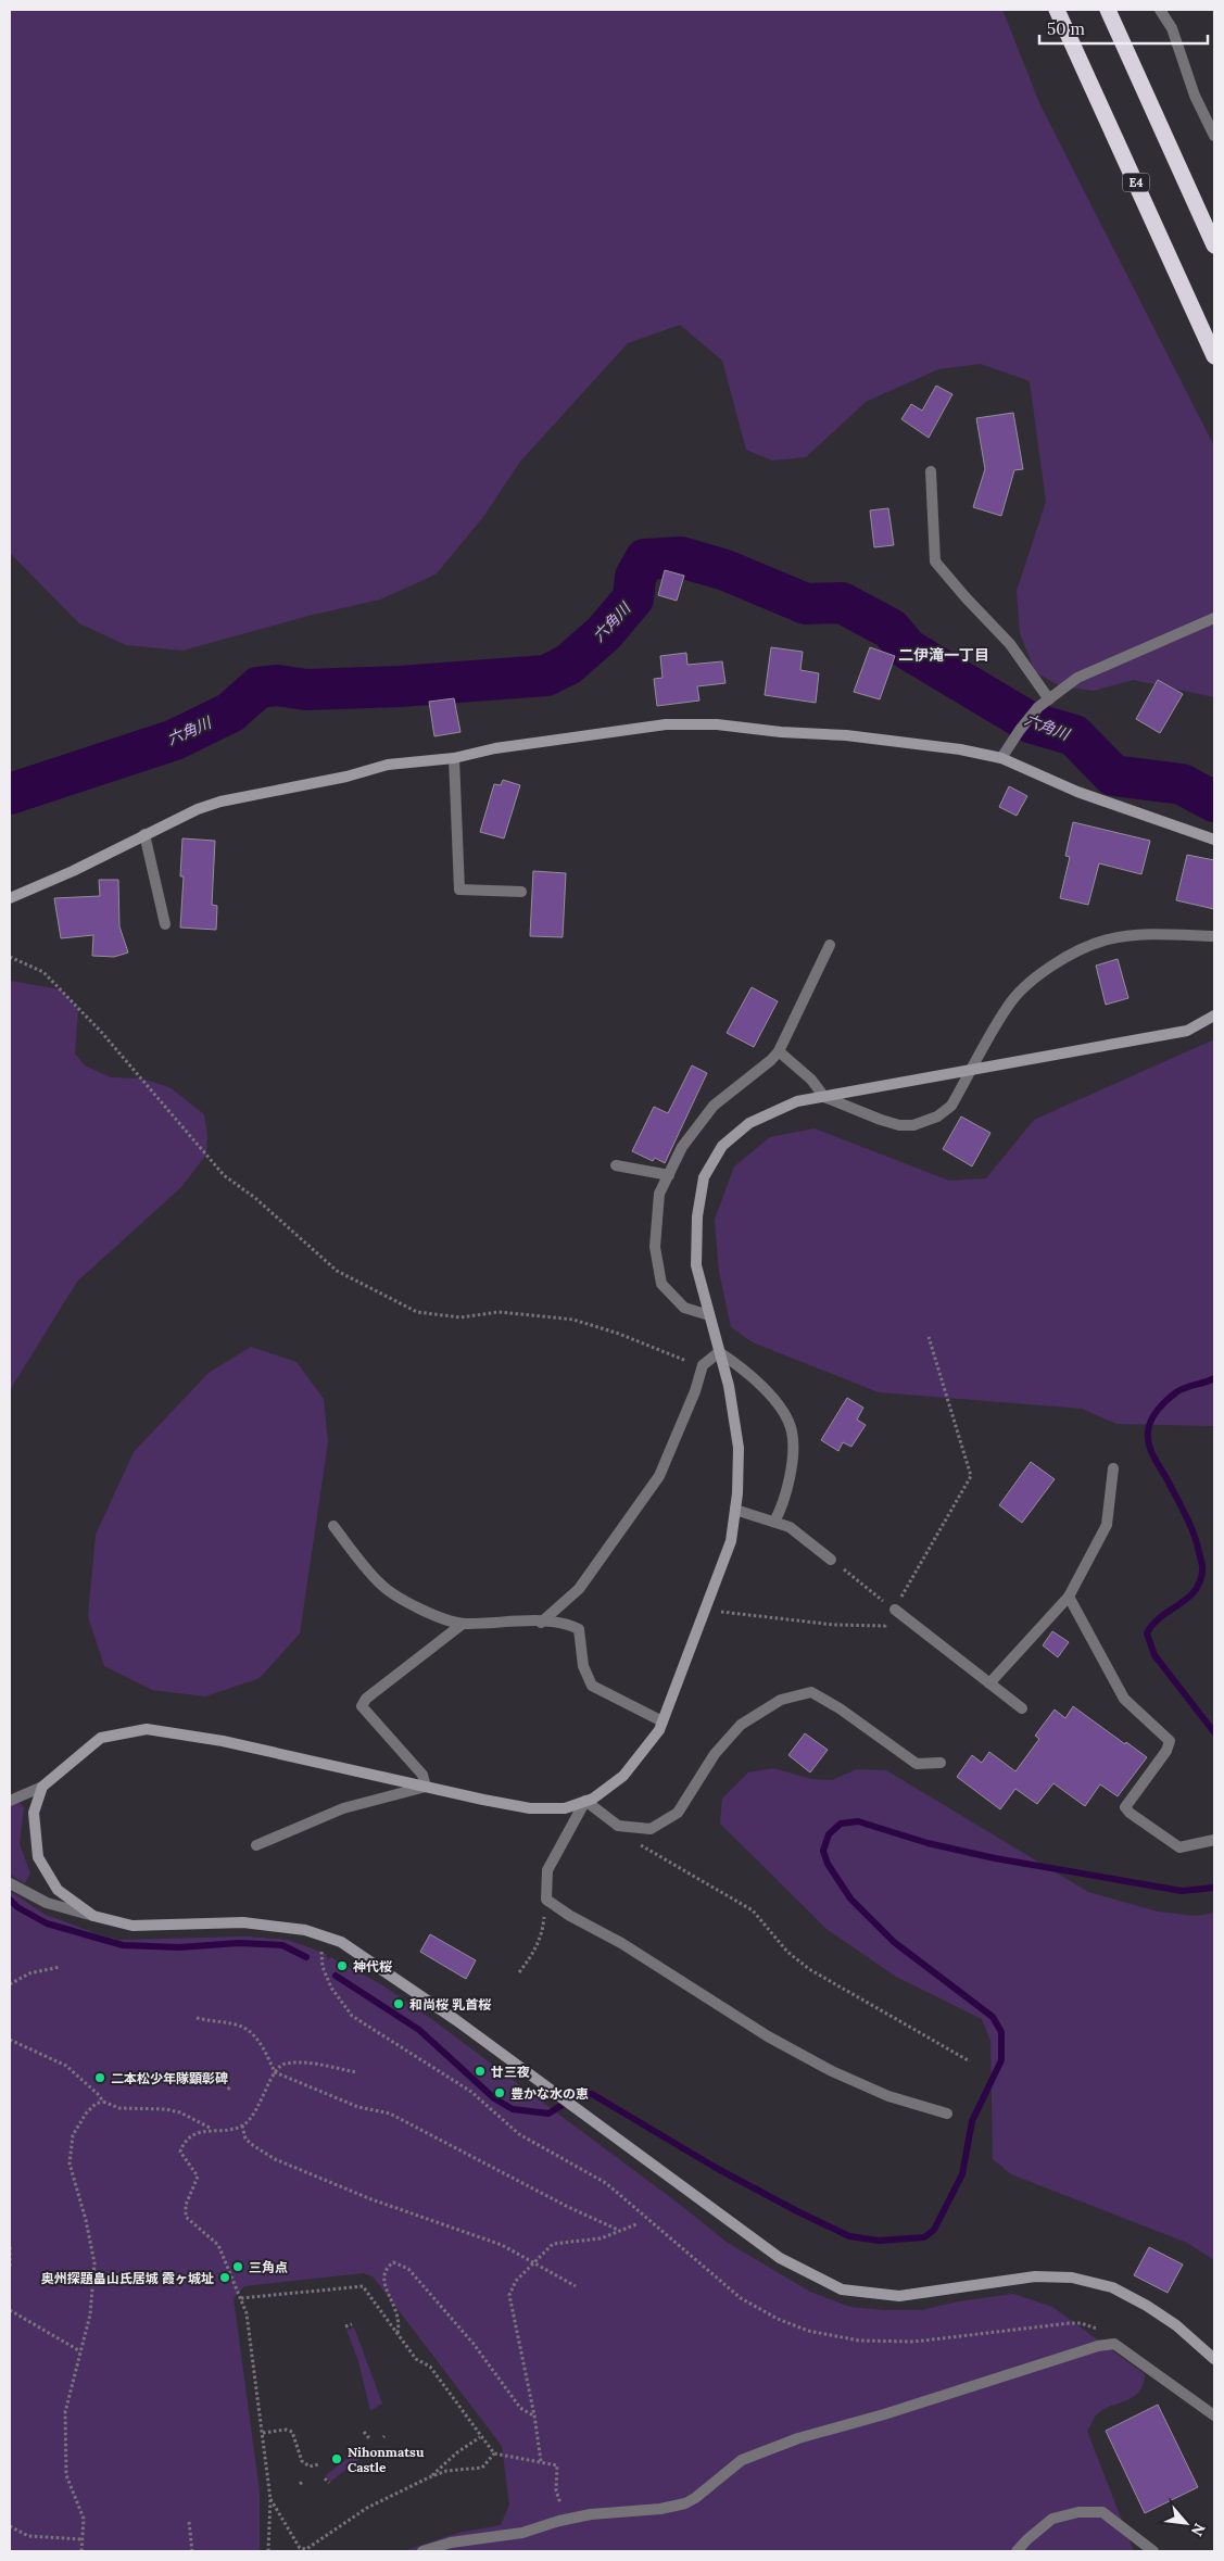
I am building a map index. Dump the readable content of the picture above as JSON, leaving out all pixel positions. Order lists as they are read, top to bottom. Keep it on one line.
{"streets":{"highway":["E4"]},"districts":["二伊滝一丁目"],"water":["六角川"],"places":["神代桜","和尚桜 乳首桜","廿三夜","二本松少年隊顕彰碑","豊かな水の恵","三角点","奥州探題畠山氏居城 霞ヶ城址","Nihonmatsu Castle"],"scale_bar":"50 m","north":"bottom right"}
